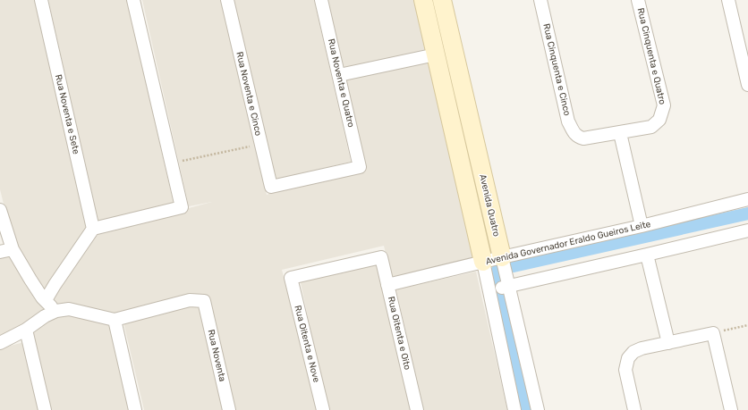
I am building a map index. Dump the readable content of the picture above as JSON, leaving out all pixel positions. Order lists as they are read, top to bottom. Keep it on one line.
{"streets":{"street":["Rua Cinquenta e Quatro","Rua Cinquenta e Cinco","Rua Noventa e Quatro","Rua Noventa e Cinco","Rua Noventa e Sete","Avenida Quatro","Avenida Governador Eraldo Gueiros Leite","Rua Oitenta e Oito","Rua Oitenta e Nove","Rua Noventa"]},"crossings":[["Rua Cinquenta e Quatro","Rua Cinquenta e Cinco"],["Rua Noventa e Quatro","Rua Noventa e Cinco"],["Avenida Quatro","Avenida Governador Eraldo Gueiros Leite"],["Avenida Governador Eraldo Gueiros Leite","Rua Oitenta e Oito"],["Rua Oitenta e Oito","Rua Oitenta e Nove"]]}
